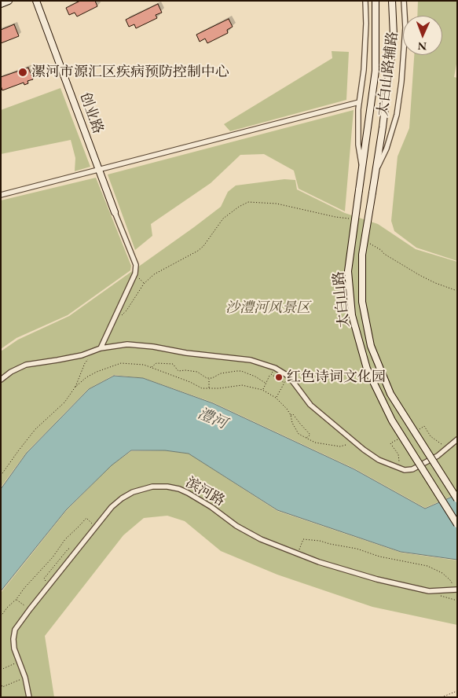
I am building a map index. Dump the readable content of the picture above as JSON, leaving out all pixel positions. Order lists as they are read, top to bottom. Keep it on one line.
{"streets":{"main road":["创业路","太白山路"],"street":["太白山路辅路","滨河路"]},"crossings":[["太白山路辅路","太白山路"]],"water":["澧河"],"parks":["沙澧河风景区"],"places":["漯河市源汇区疾病预防控制中心","红色诗词文化园"],"north":"bottom"}
